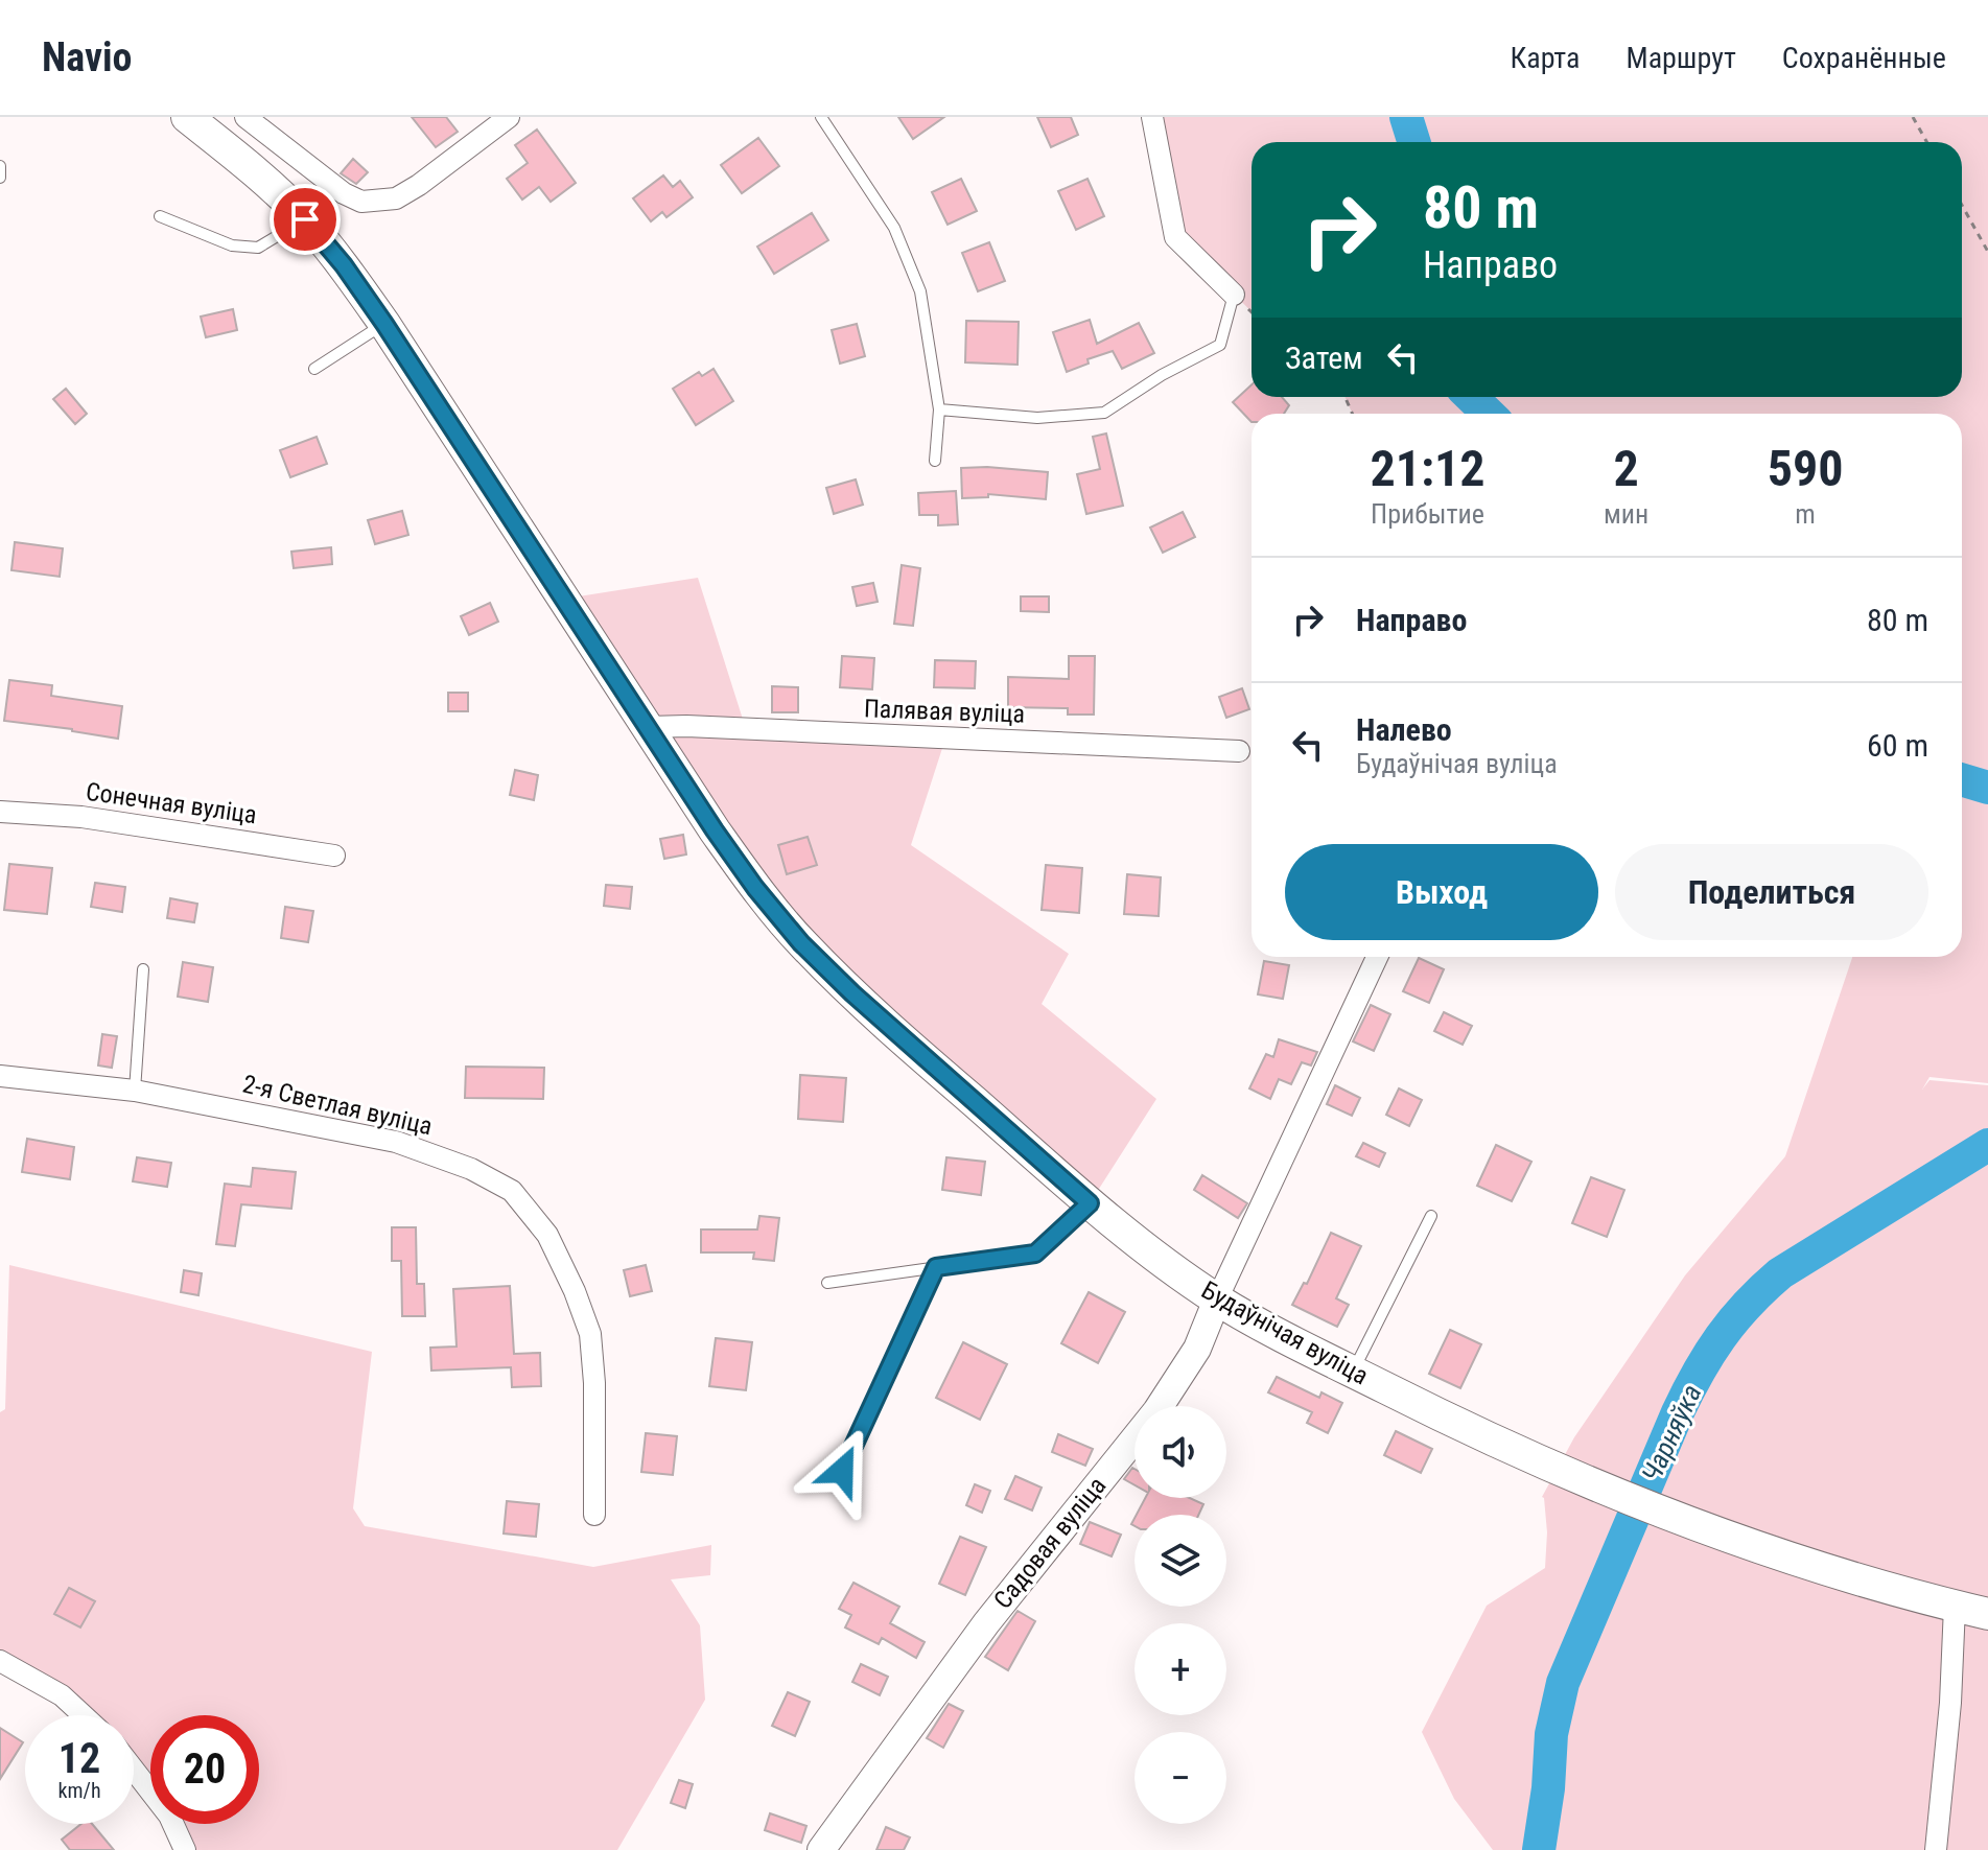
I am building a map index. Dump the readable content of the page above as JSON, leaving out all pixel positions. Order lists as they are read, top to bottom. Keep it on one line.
{"streets":{"main road":["Будаўнічая вуліца"],"street":["Палявая вуліца","Сонечная вуліца","2-я Светлая вуліца","Садовая вуліца"]},"crossings":[["Палявая вуліца","Будаўнічая вуліца"],["Будаўнічая вуліца","Садовая вуліца"]],"water":["Чарняўка"],"page":{"header":"Navio","nav":["Карта","Маршрут","Сохранённые"],"turn":["80 m","Направо"],"then":"Затем","eta":["21:12","Прибытие","2","мин","590","m"],"list":[{"name":"Направо","value":"80 m"},{"name":"Налево","note":"Будаўнічая вуліца","value":"60 m"}],"buttons":["Выход","Поделиться"],"map_buttons":["+","−"],"speed":"12 km/h","limit":"20"}}
